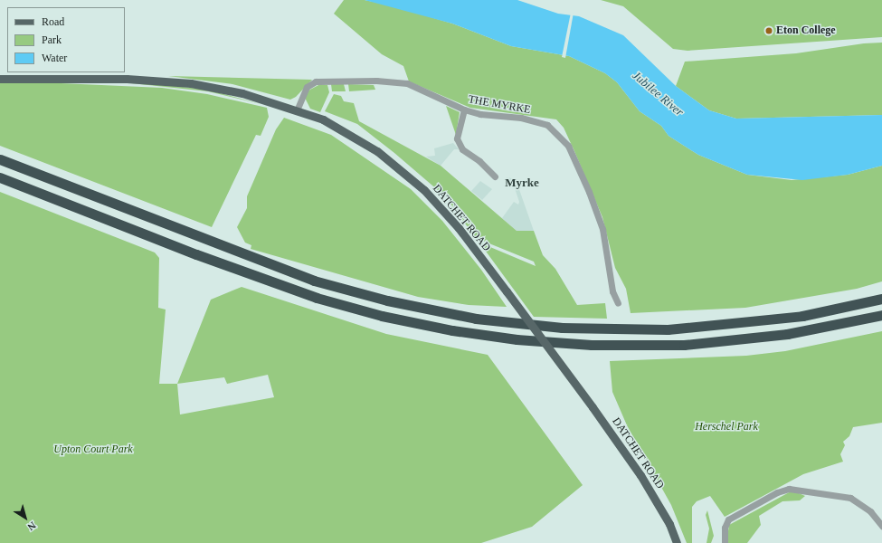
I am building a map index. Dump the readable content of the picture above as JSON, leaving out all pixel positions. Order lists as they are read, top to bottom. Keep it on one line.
{"streets":{"main road":["DATCHET ROAD"],"street":["THE MYRKE"]},"crossings":[["THE MYRKE","DATCHET ROAD"]],"districts":["Myrke"],"water":["Jubilee River"],"parks":["Herschel Park","Upton Court Park"],"places":["Eton College"],"legend":["Road","Park","Water"],"north":"bottom right"}
